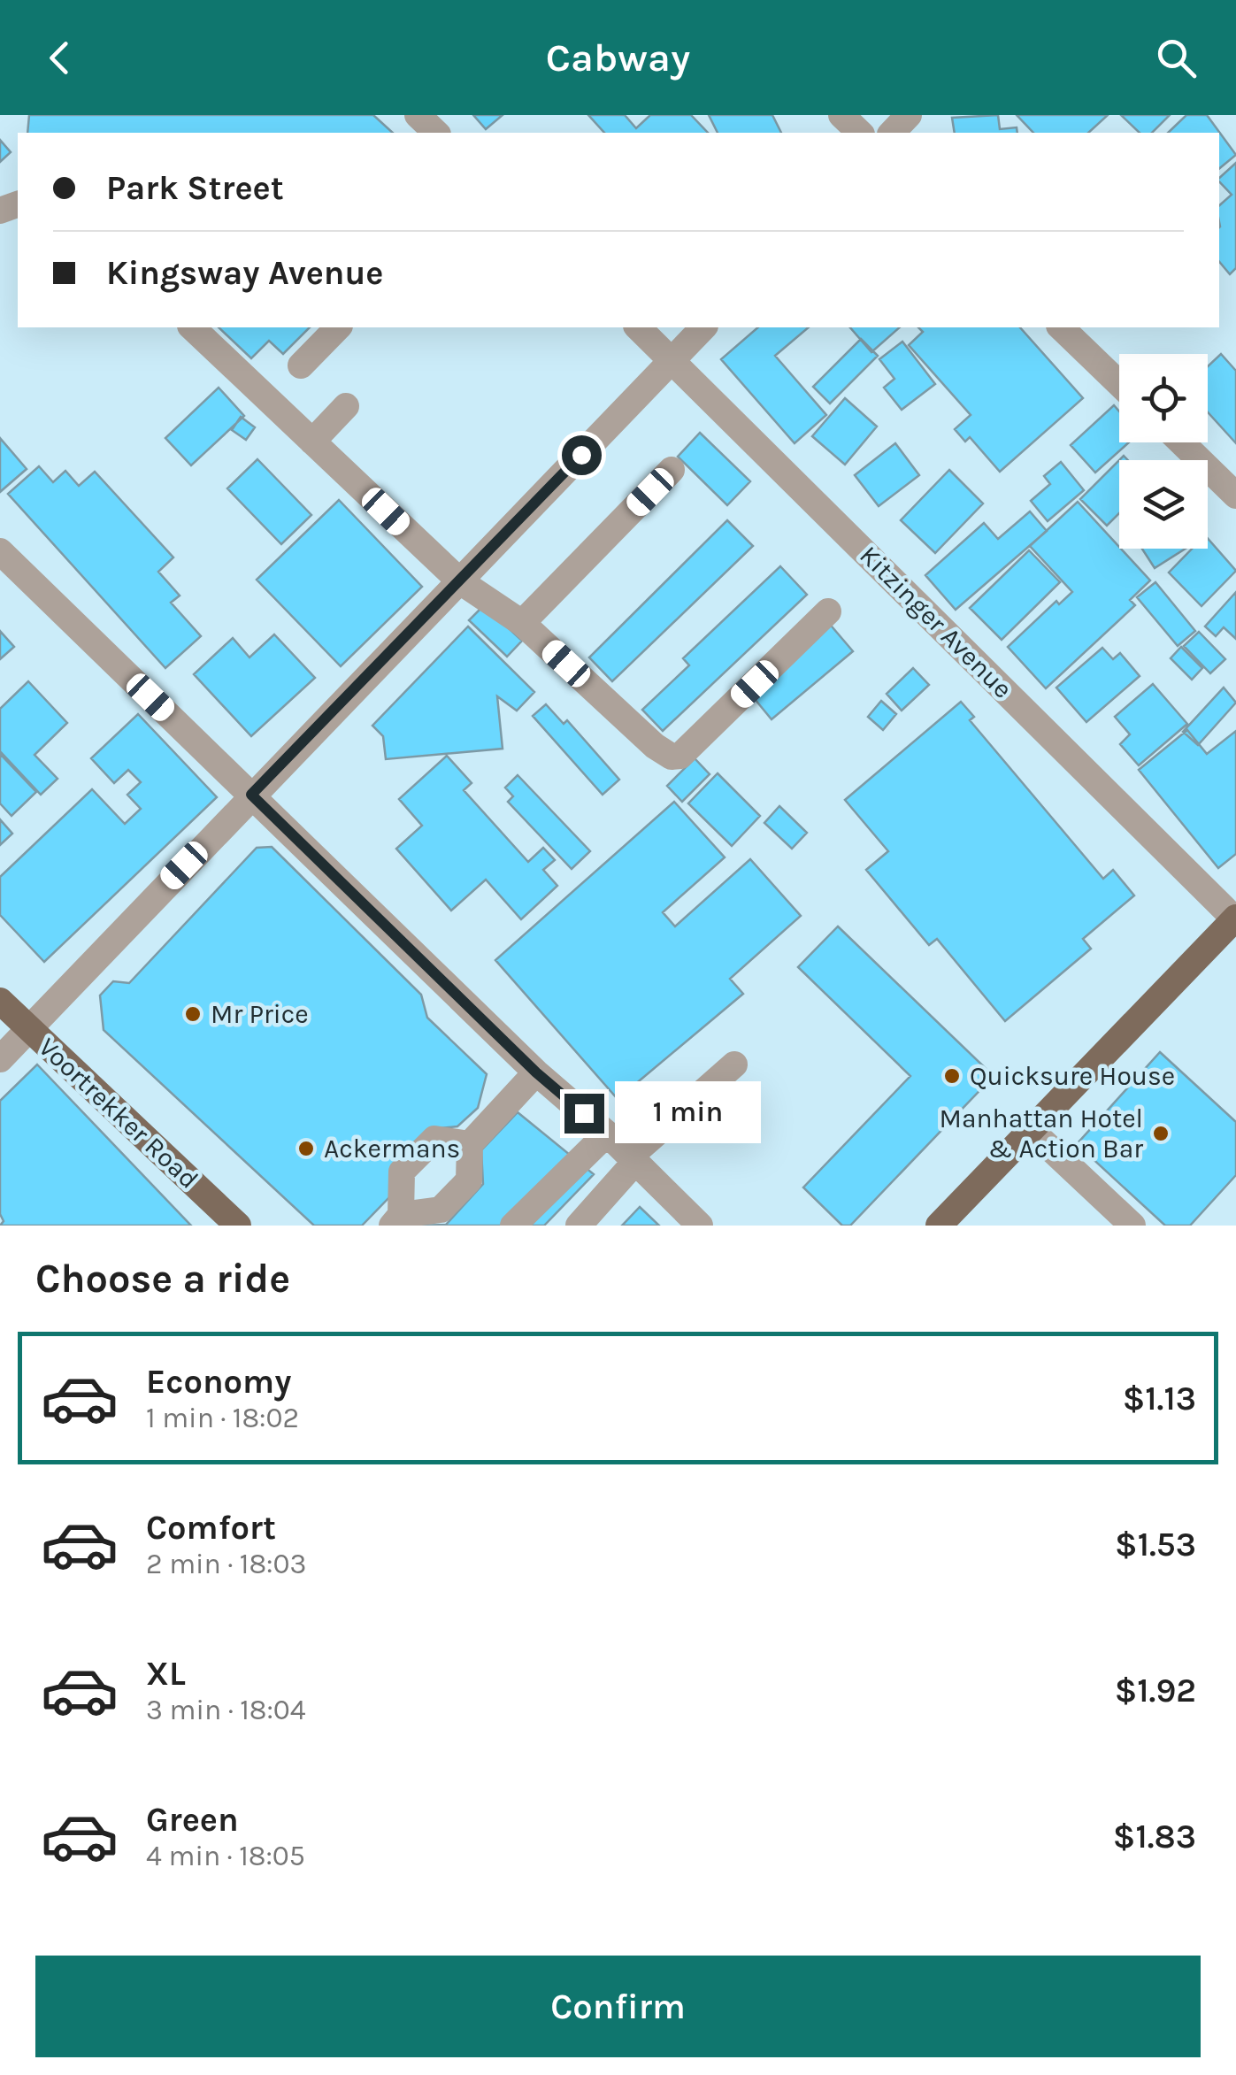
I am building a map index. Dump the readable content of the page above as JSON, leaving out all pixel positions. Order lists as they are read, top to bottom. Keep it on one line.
{"streets":{"main road":["Voortrekker Road"],"street":["Kitzinger Avenue"]},"places":["Mr Price","Quicksure House","Manhattan Hotel & Action Bar","Ackermans"],"page":{"header":"Cabway","banner":["Park Street","Kingsway Avenue"],"bubble":"1 min","heading":"Choose a ride","list":[{"name":"Economy","note":"1 min · 18:02","value":"$1.13"},{"name":"Comfort","note":"2 min · 18:03","value":"$1.53"},{"name":"XL","note":"3 min · 18:04","value":"$1.92"},{"name":"Green","note":"4 min · 18:05","value":"$1.83"}],"buttons":"Confirm"}}
